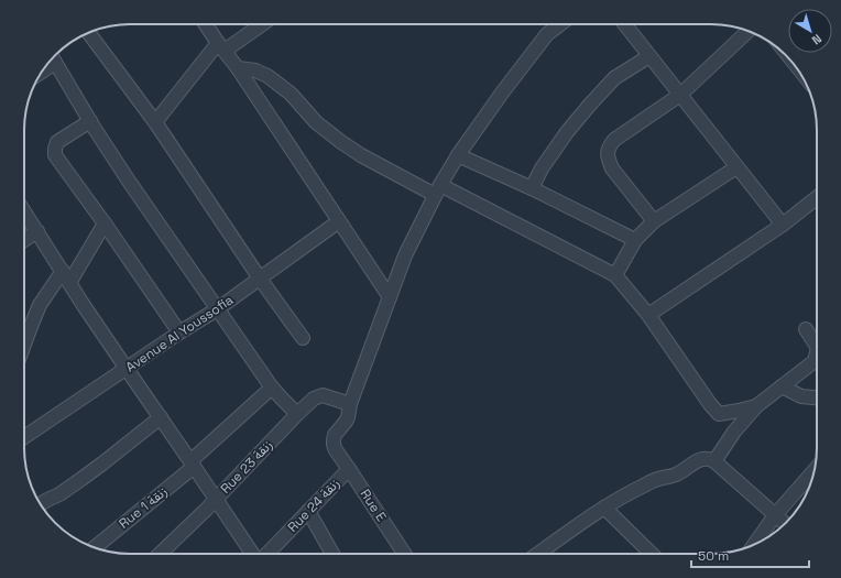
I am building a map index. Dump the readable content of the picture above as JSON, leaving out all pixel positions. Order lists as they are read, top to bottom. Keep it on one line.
{"streets":{"street":["Avenue Al Youssofia","Rue 23 زنقة","Rue 24 زنقة","Rue E","Rue 1 زنقة"]},"crossings":[["Rue 23 زنقة","Rue E"],["Rue 24 زنقة","Rue E"]],"scale_bar":"50 m","north":"bottom right"}
